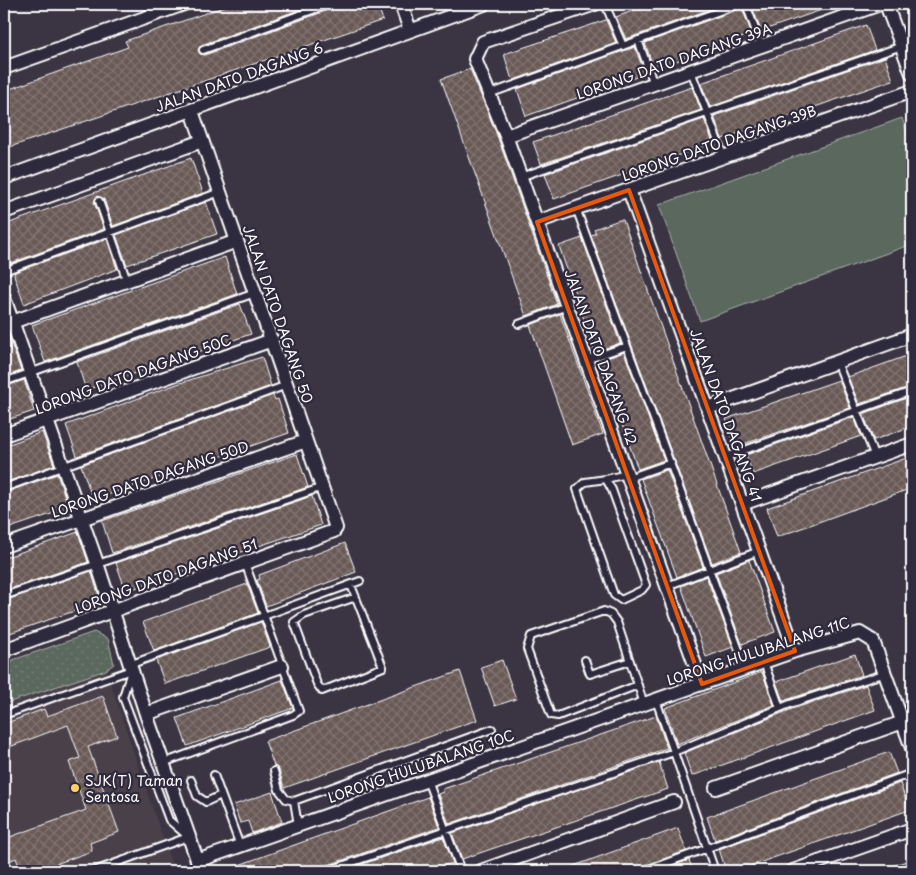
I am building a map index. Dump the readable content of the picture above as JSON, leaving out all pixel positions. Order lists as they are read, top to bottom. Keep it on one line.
{"streets":{"street":["LORONG DATO DAGANG 39A","JALAN DATO DAGANG 6","LORONG DATO DAGANG 39B","JALAN DATO DAGANG 50","JALAN DATO DAGANG 42","LORONG DATO DAGANG 50C","JALAN DATO DAGANG 41","LORONG DATO DAGANG 50D","LORONG DATO DAGANG 51","LORONG HULUBALANG 11C","LORONG HULUBALANG 10C"]},"crossings":[["LORONG DATO DAGANG 39A","JALAN DATO DAGANG 42"],["JALAN DATO DAGANG 6","JALAN DATO DAGANG 50"],["LORONG DATO DAGANG 39B","JALAN DATO DAGANG 42"],["LORONG DATO DAGANG 39B","JALAN DATO DAGANG 41"],["JALAN DATO DAGANG 50","LORONG DATO DAGANG 50C"],["JALAN DATO DAGANG 50","LORONG DATO DAGANG 50D"],["JALAN DATO DAGANG 50","LORONG DATO DAGANG 51"],["JALAN DATO DAGANG 42","LORONG HULUBALANG 11C"],["JALAN DATO DAGANG 41","LORONG HULUBALANG 11C"],["LORONG HULUBALANG 11C","LORONG HULUBALANG 10C"]],"places":["SJK(T) Taman Sentosa"]}
